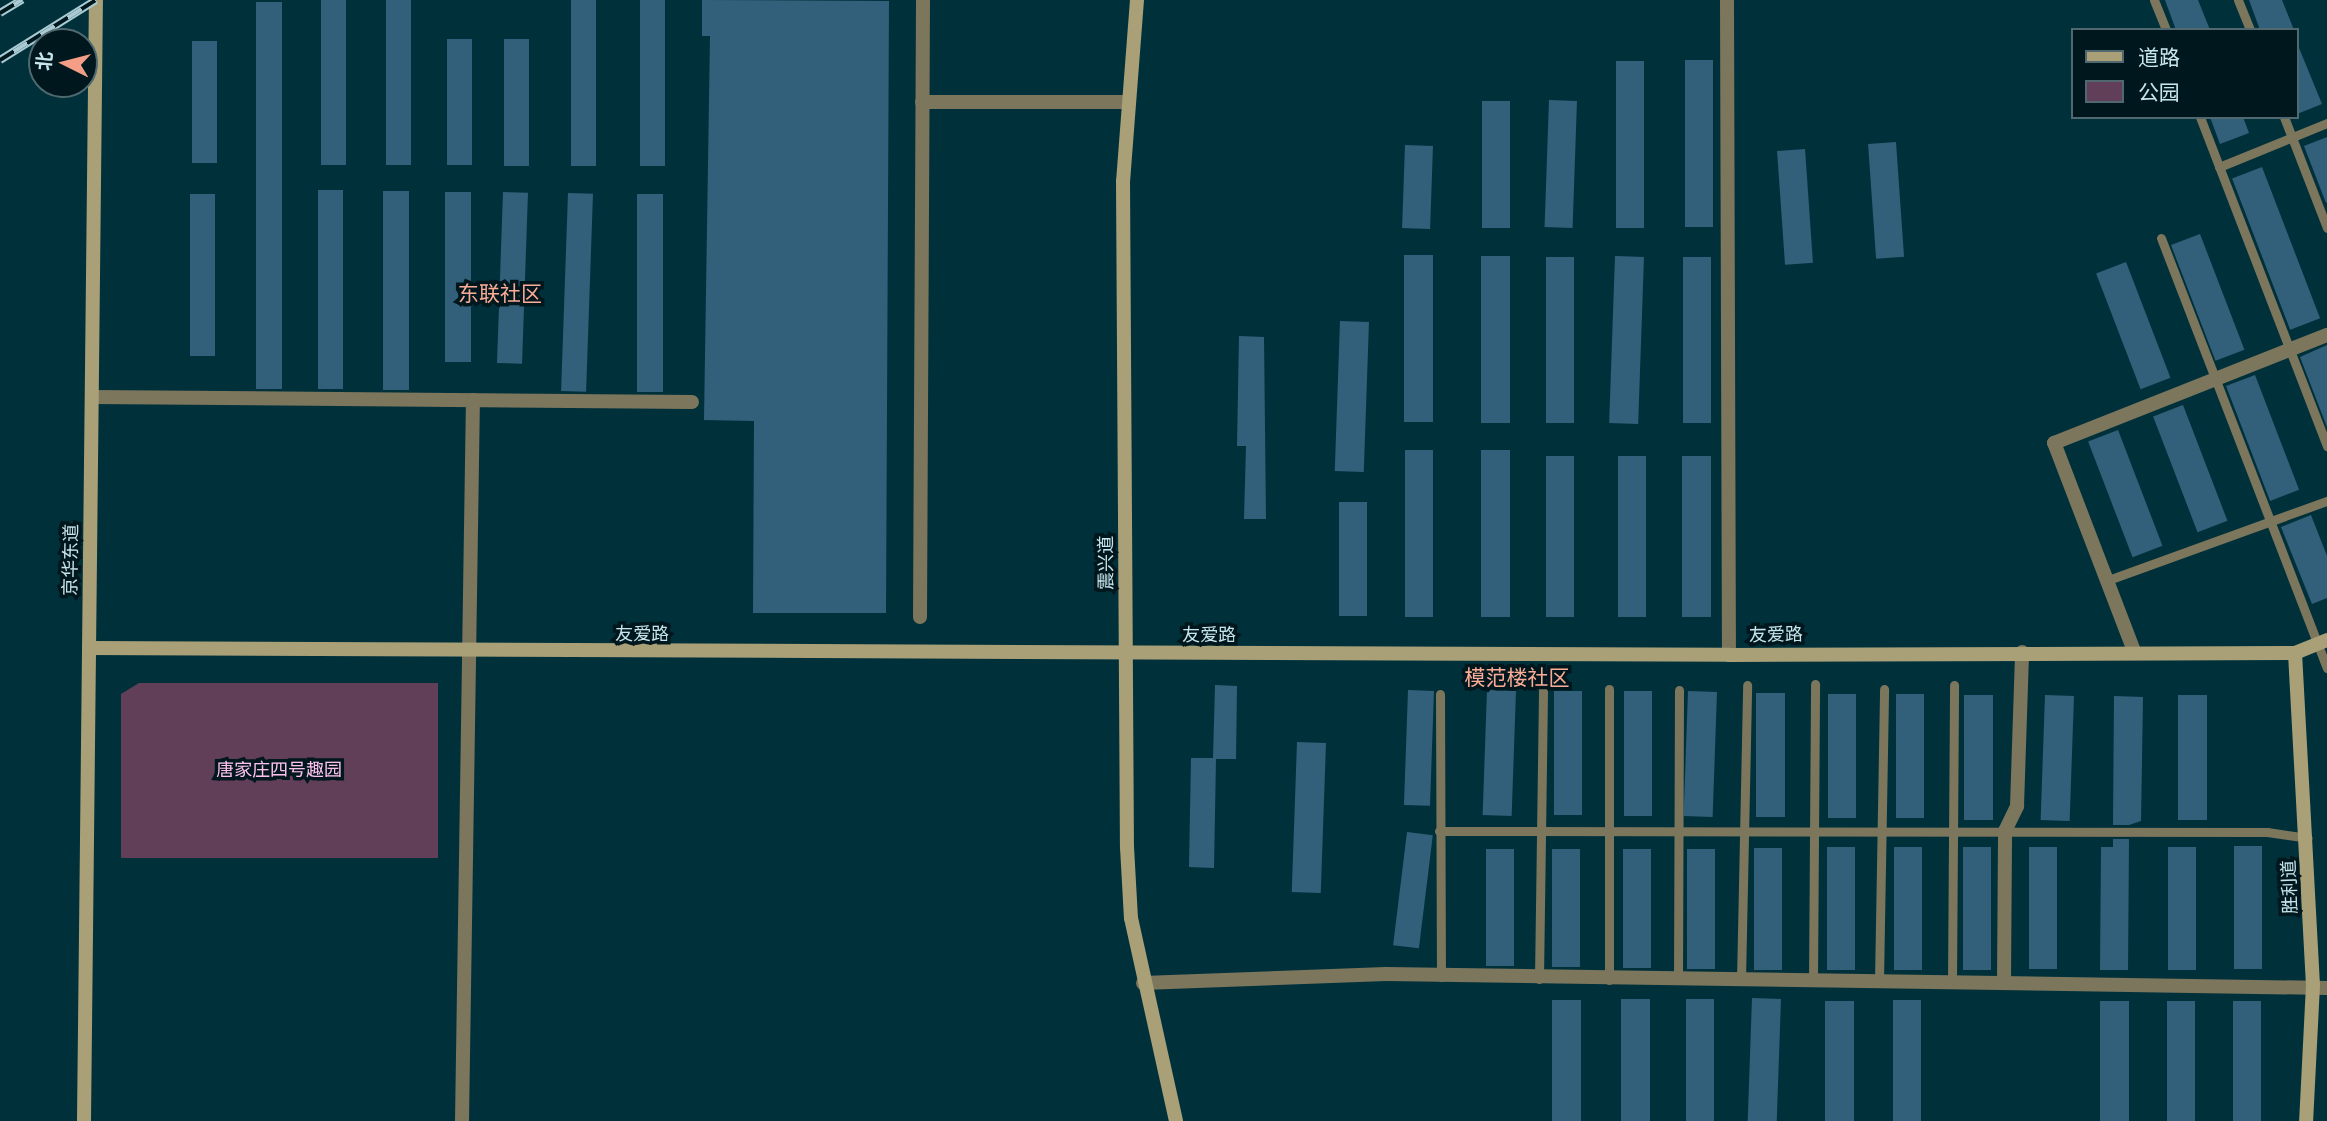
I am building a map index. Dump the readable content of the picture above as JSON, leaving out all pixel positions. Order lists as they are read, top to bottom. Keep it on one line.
{"streets":{"street":["京华东道","震兴道","友爱路","胜利道"]},"crossings":[["京华东道","友爱路"],["震兴道","友爱路"],["友爱路","胜利道"]],"districts":["东联社区","模范楼社区"],"parks":["唐家庄四号趣园"],"legend":["道路","公园"],"north":"left"}
